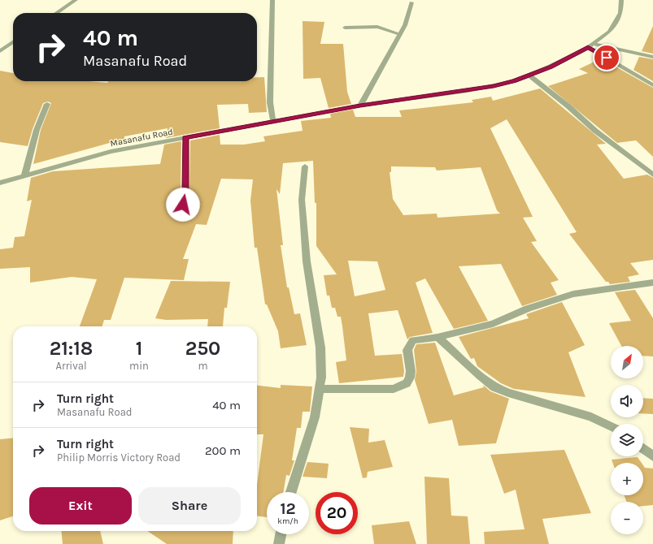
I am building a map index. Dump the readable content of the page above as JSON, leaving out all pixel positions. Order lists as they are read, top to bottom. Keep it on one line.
{"streets":{"street":["Masanafu Road"]},"north":"top right","page":{"turn":["40 m","Masanafu Road"],"eta":["21:18","Arrival","1","min","250","m"],"map_buttons":["+","−"],"list":[{"name":"Turn right","note":"Masanafu Road","value":"40 m"},{"name":"Turn right","note":"Philip Morris Victory Road","value":"200 m"}],"buttons":["Exit","Share"],"speed":"12 km/h","limit":"20"}}
